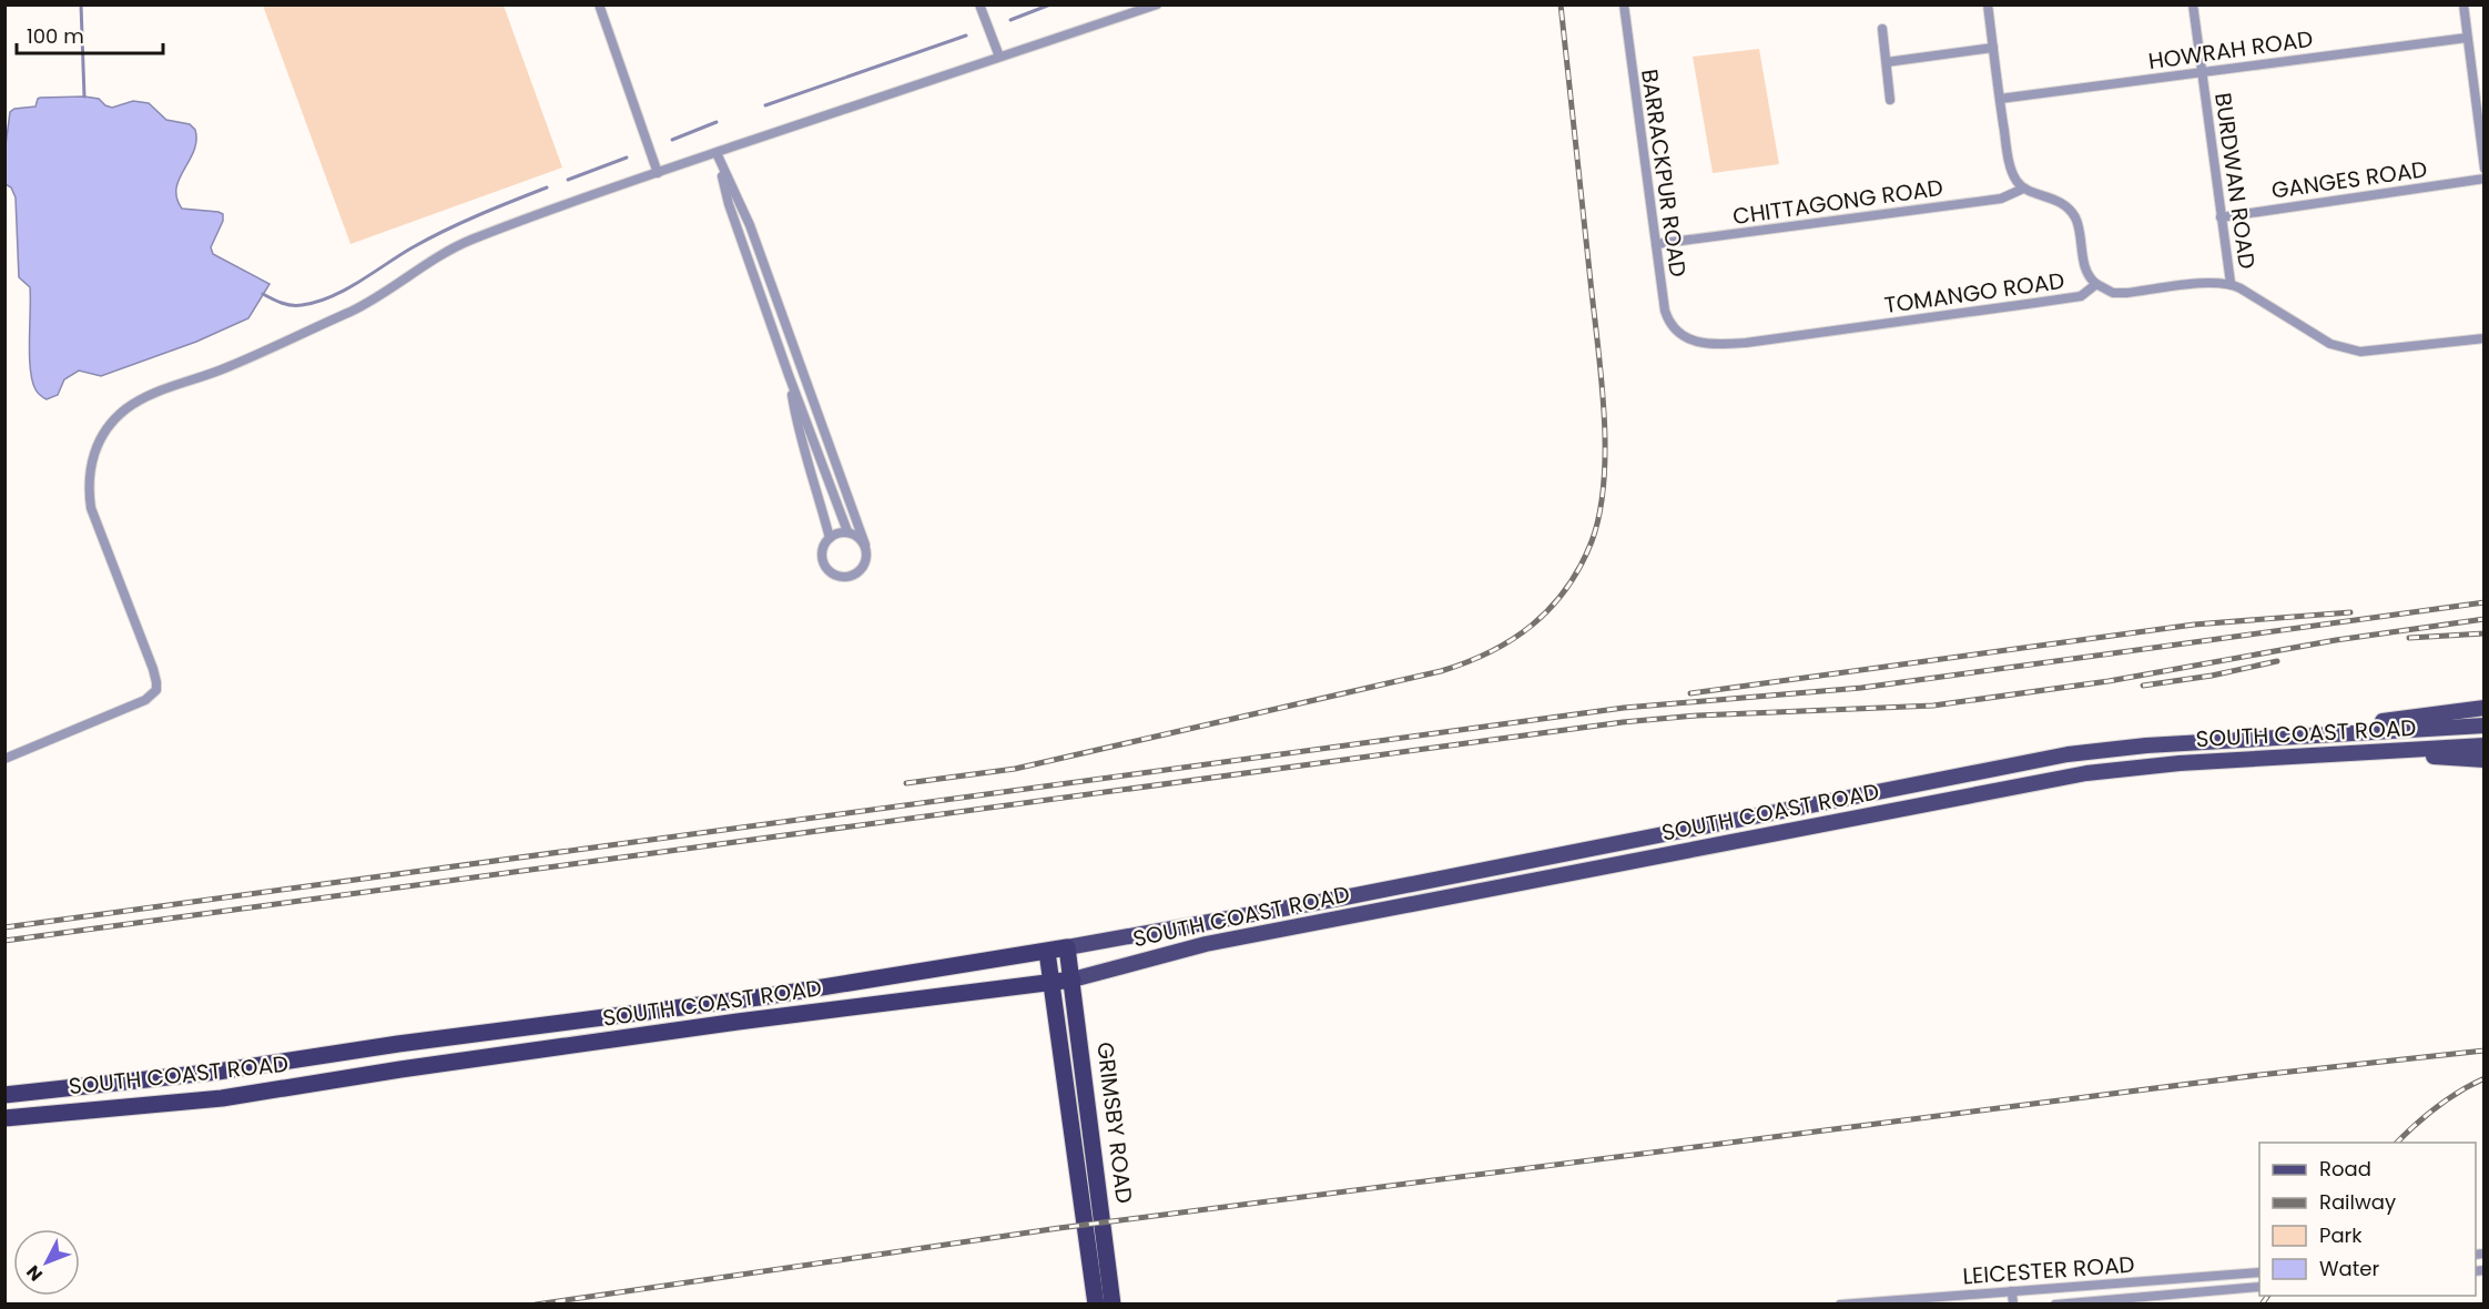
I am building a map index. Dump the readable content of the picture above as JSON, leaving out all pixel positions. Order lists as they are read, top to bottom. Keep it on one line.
{"streets":{"highway":["SOUTH COAST ROAD","GRIMSBY ROAD"],"street":["HOWRAH ROAD","BARRACKPUR ROAD","GANGES ROAD","BURDWAN ROAD","CHITTAGONG ROAD","TOMANGO ROAD","LEICESTER ROAD"]},"crossings":[["HOWRAH ROAD","BURDWAN ROAD"],["BARRACKPUR ROAD","CHITTAGONG ROAD"],["BARRACKPUR ROAD","TOMANGO ROAD"],["GANGES ROAD","BURDWAN ROAD"],["BURDWAN ROAD","TOMANGO ROAD"],["SOUTH COAST ROAD","GRIMSBY ROAD"]],"legend":["Road","Railway","Park","Water"],"scale_bar":"100 m","north":"bottom left"}
